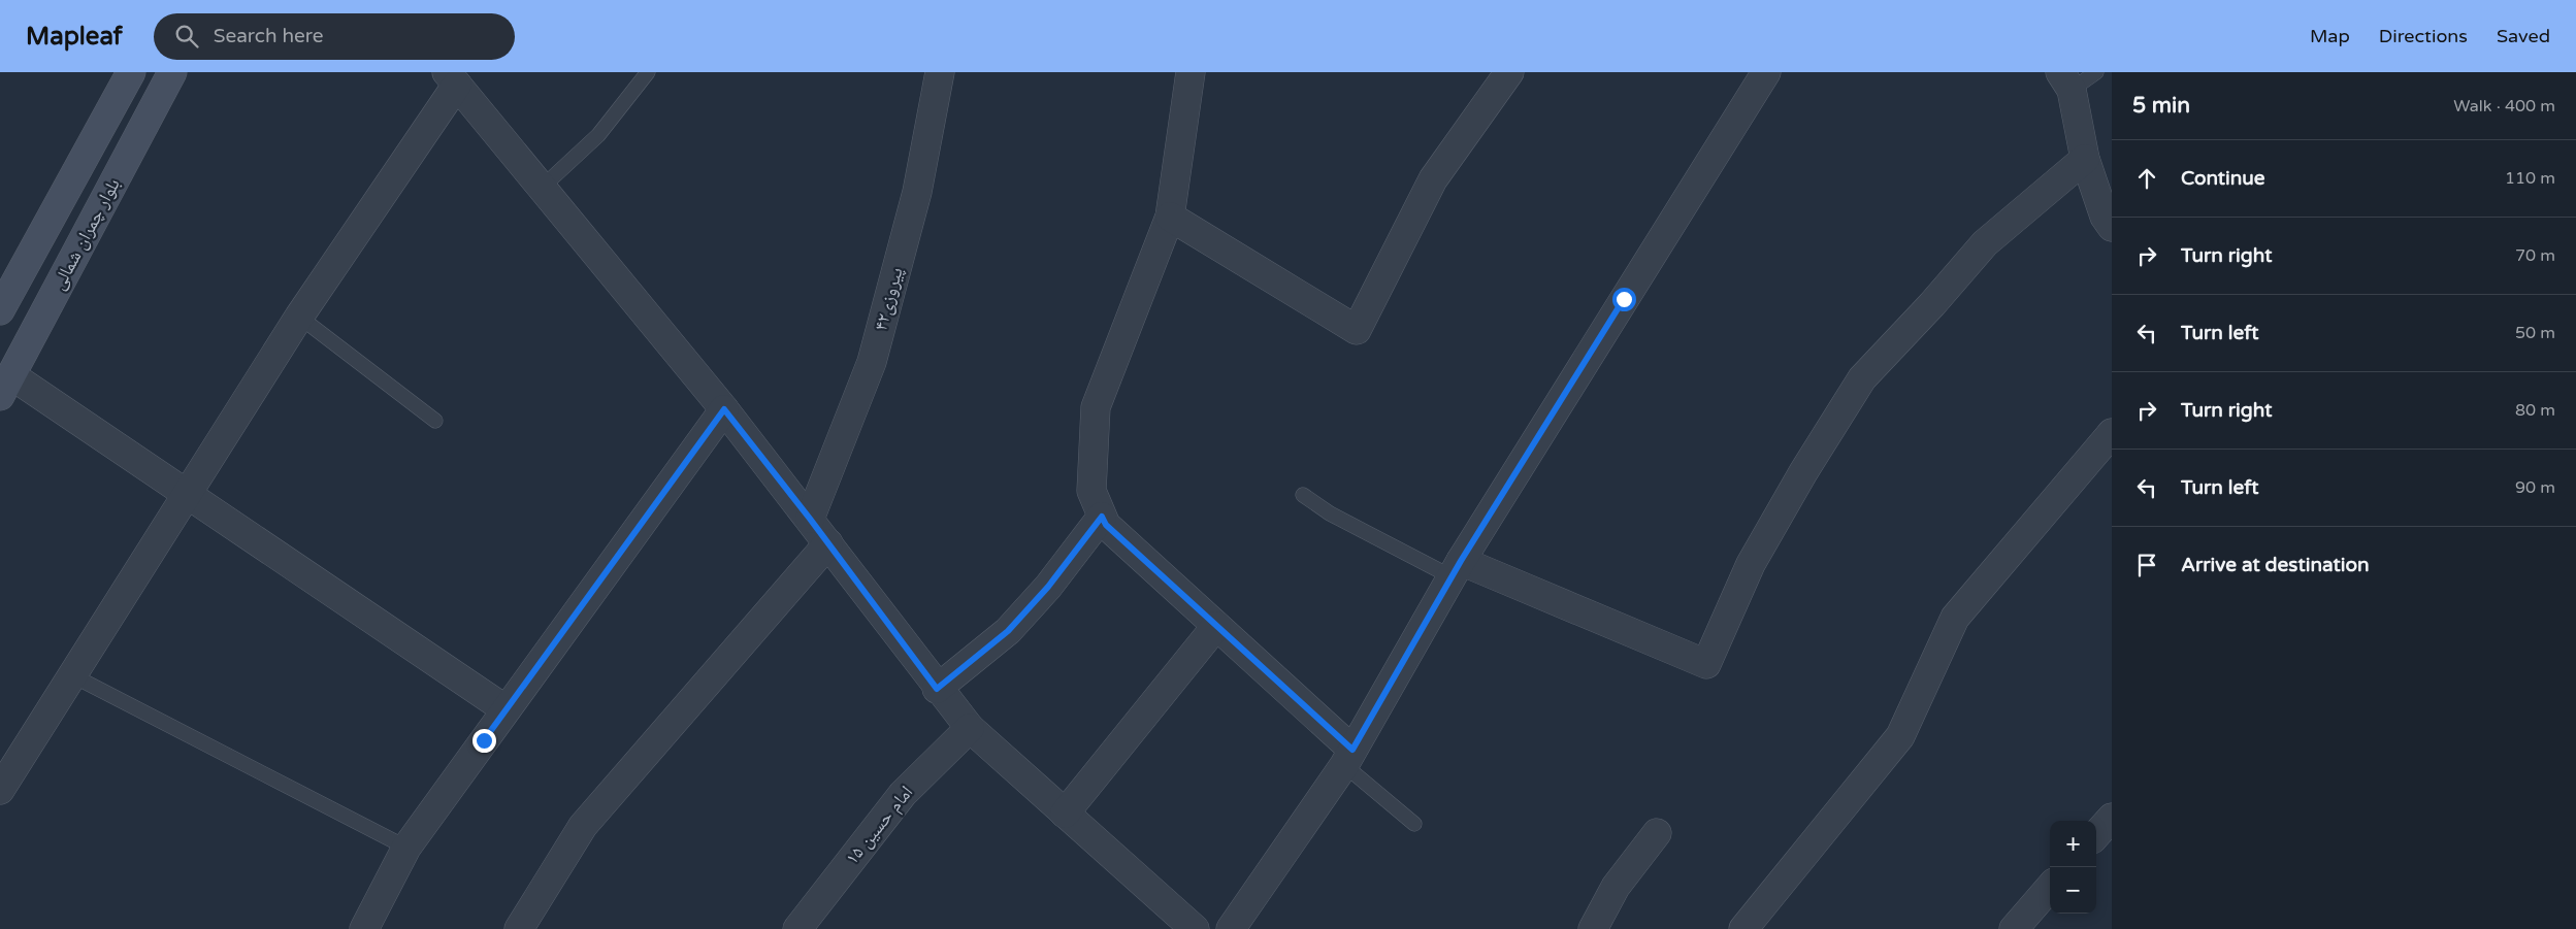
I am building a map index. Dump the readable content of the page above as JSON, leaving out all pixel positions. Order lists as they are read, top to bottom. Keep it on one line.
{"streets":{"street":["بلوار چمران شمالی","پیروزی۴۲","امام حسین ۱۵"]},"page":{"header":"Mapleaf","search":"Search here","nav":["Map","Directions","Saved"],"heading":["5 min","Walk · 400 m"],"list":[["Continue","110 m"],["Turn right","70 m"],["Turn left","50 m"],["Turn right","80 m"],["Turn left","90 m"],"Arrive at destination"],"map_buttons":["+","−"]}}
